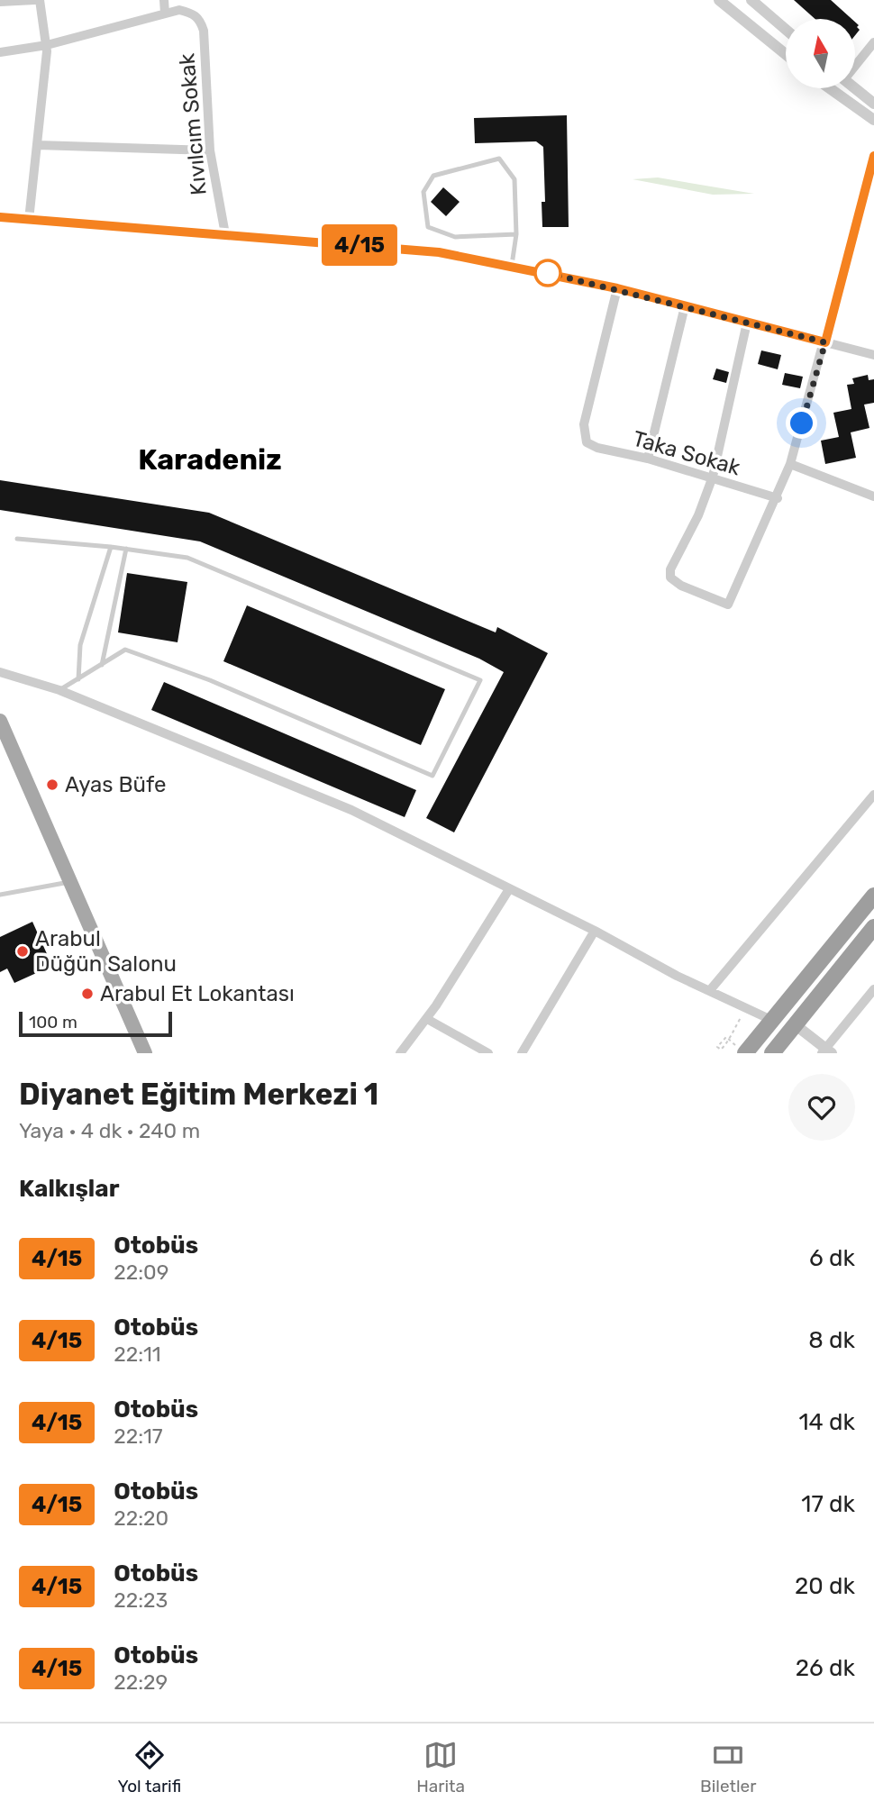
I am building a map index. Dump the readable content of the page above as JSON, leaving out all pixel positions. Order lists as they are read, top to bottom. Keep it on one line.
{"streets":{"street":["Kıvılcım Sokak","Taka Sokak"]},"districts":["Karadeniz"],"places":["Ayas Büfe","Arabul Düğün Salonu","Arabul Et Lokantası"],"lines":["bus line 4/15"],"scale_bar":"100 m","north":"top","page":{"on_map":"4/15","scale":"100 m","heading":[["Diyanet Eğitim Merkezi 1","Yaya · 4 dk · 240 m"],"Kalkışlar"],"list":[{"mark":"4/15","name":"Otobüs","note":"22:09","value":"6 dk"},{"mark":"4/15","name":"Otobüs","note":"22:11","value":"8 dk"},{"mark":"4/15","name":"Otobüs","note":"22:17","value":"14 dk"},{"mark":"4/15","name":"Otobüs","note":"22:20","value":"17 dk"},{"mark":"4/15","name":"Otobüs","note":"22:23","value":"20 dk"},{"mark":"4/15","name":"Otobüs","note":"22:29","value":"26 dk"}],"tabs":["Yol tarifi","Harita","Biletler"]}}
